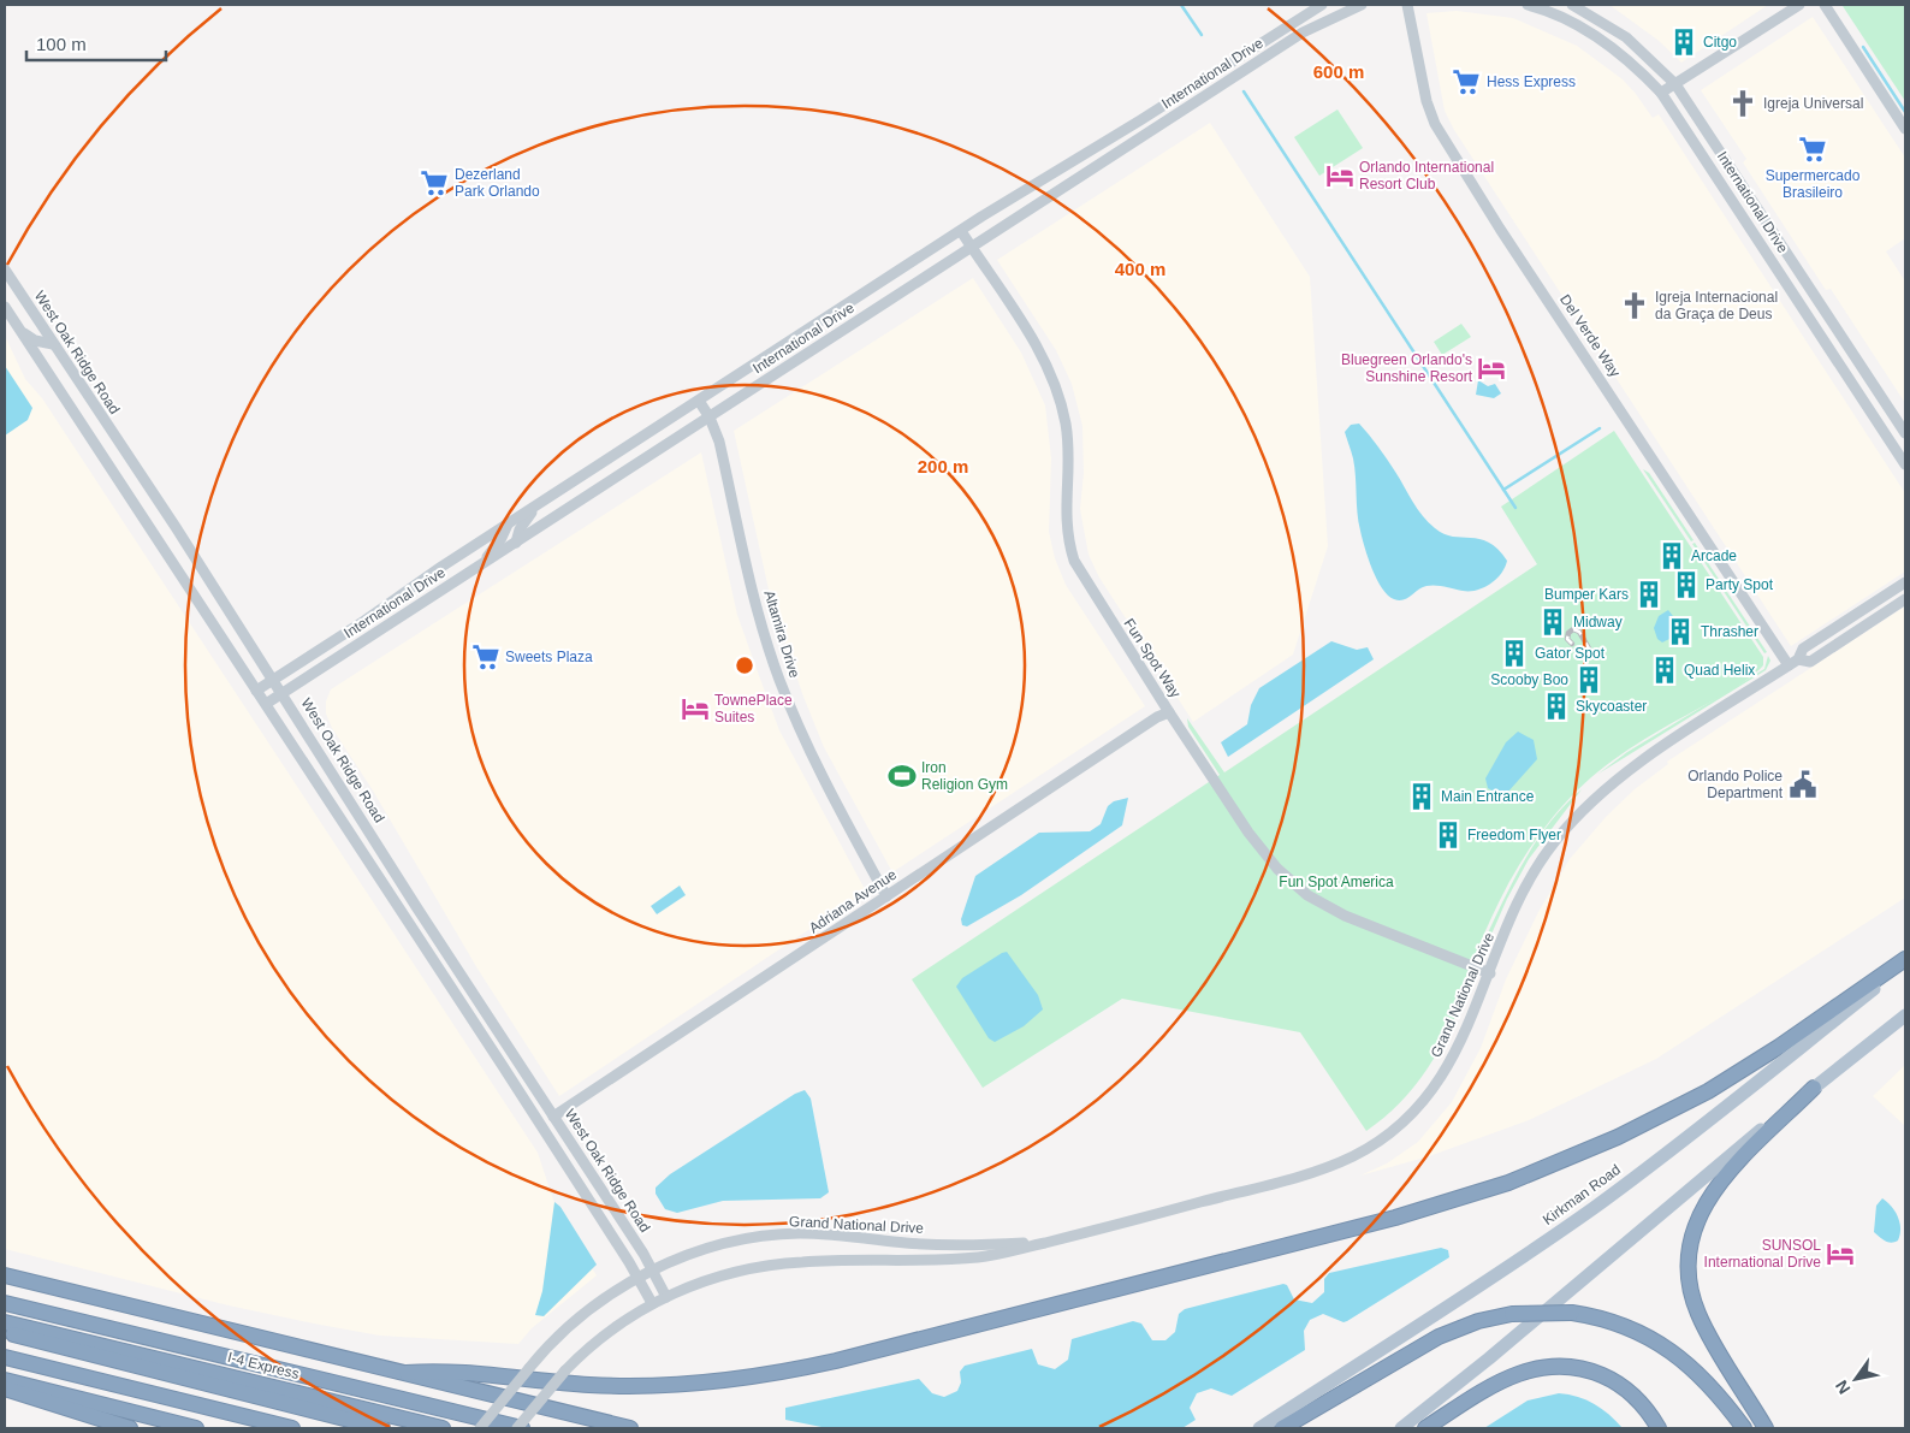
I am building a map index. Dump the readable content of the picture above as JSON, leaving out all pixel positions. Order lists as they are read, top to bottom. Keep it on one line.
{"streets":{"highway":["I-4 Express"],"main road":["Kirkman Road"],"street":["International Drive","Del Verde Way","West Oak Ridge Road","Altamira Drive","Fun Spot Way","Adriana Avenue","Grand National Drive"]},"crossings":[["International Drive","West Oak Ridge Road"],["International Drive","Altamira Drive"],["International Drive","Fun Spot Way"],["Del Verde Way","Grand National Drive"],["West Oak Ridge Road","Adriana Avenue"],["West Oak Ridge Road","Grand National Drive"],["Altamira Drive","Adriana Avenue"],["Fun Spot Way","Adriana Avenue"],["Fun Spot Way","Grand National Drive"]],"parks":["Fun Spot America"],"places":{"building":["Citgo","Arcade","Party Spot","Bumper Kars","Midway","Thrasher","Gator Spot","Quad Helix","Scooby Boo","Skycoaster","Main Entrance","Freedom Flyer"],"supermarket":["Hess Express","Supermercado Brasileiro","Dezerland Park Orlando","Sweets Plaza"],"church":["Igreja Universal","Igreja Internacional da Graça de Deus"],"hotel":["Orlando International Resort Club","Bluegreen Orlando's Sunshine Resort","TownePlace Suites","SUNSOL International Drive"],"sports":["Iron Religion Gym"],"public building":["Orlando Police Department"]},"scale_bar":"100 m","north":"bottom left","rings":["600 m","400 m","200 m"]}
